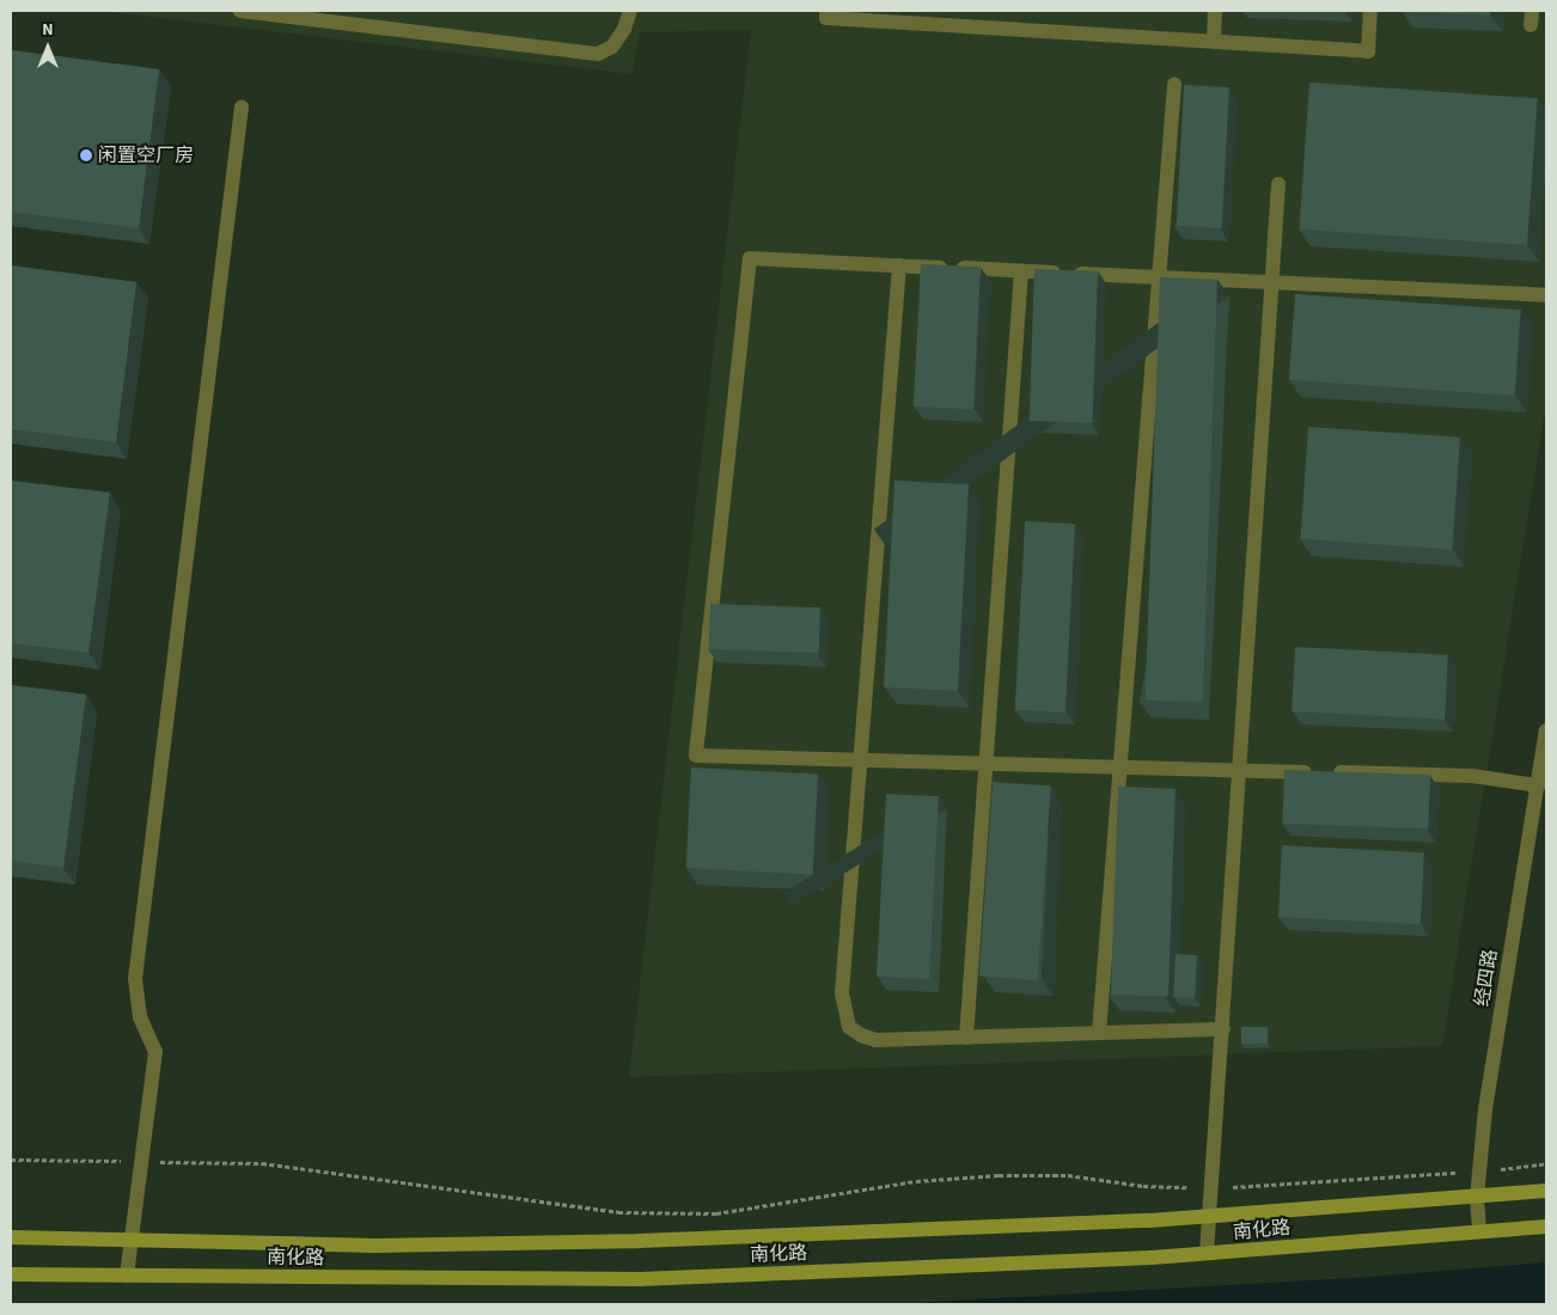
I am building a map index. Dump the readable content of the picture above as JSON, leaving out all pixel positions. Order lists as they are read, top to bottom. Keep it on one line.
{"streets":{"main road":["南化路"],"street":["经四路"]},"crossings":[["经四路","南化路"]],"places":["闲置空厂房"],"north":"top"}
